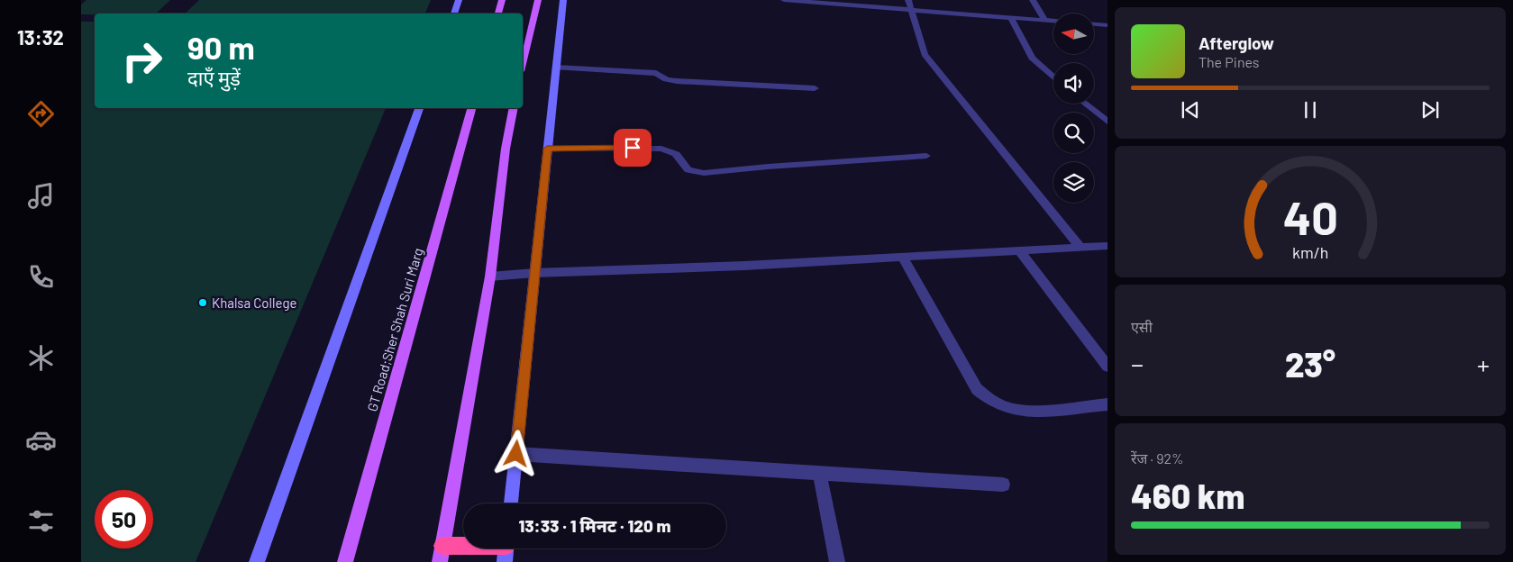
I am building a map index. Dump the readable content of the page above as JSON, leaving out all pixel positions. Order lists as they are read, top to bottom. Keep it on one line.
{"streets":{"main road":["GT Road;Sher Shah Suri Marg"]},"places":["Khalsa College"],"north":"left","page":{"tabs":"13:32","turn":["90 m","दाएँ मुड़ें"],"song":["Afterglow","The Pines"],"tile":["एसी",["रेंज · 92%","460 km"]],"heat":["−","23°","+"],"limit":"50","trip":"13:33 · 1 मिनट · 120 m","gauge":["40","km/h"]}}
